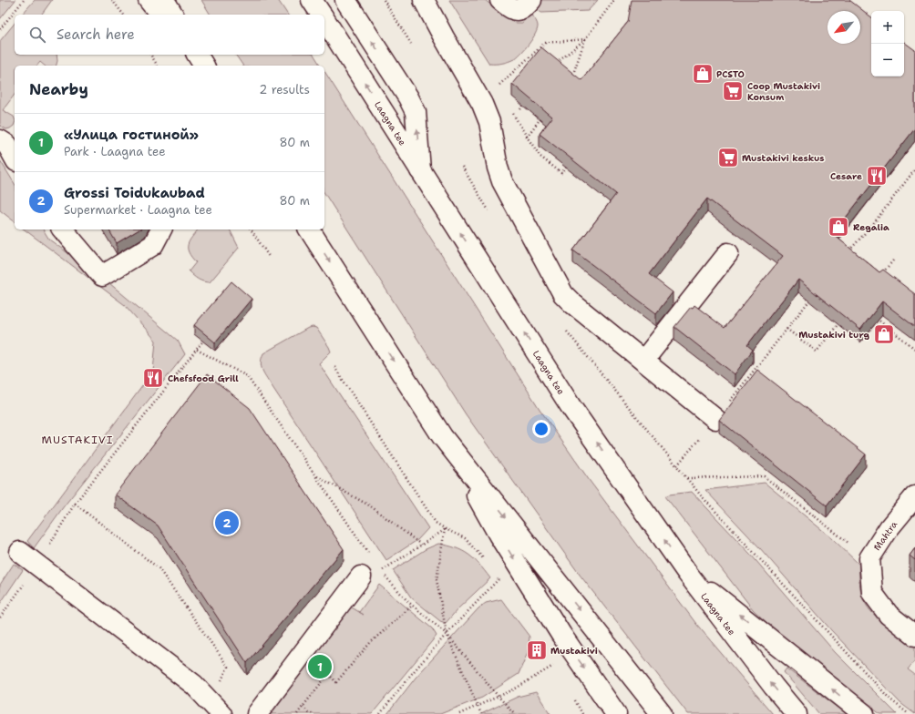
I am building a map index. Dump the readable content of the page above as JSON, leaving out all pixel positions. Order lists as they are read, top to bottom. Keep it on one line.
{"streets":{"main road":["Laagna tee","Mahtra"]},"districts":["MUSTAKIVI"],"places":{"shop":["PCSTO","Regalia","Mustakivi turg"],"supermarket":["Coop Mustakivi Konsum","Mustakivi keskus"],"restaurant":["Cesare","Chefsfood Grill"],"building":["Mustakivi"]},"north":"bottom left","page":{"map_buttons":["+","−"],"search":"Search here","heading":["Nearby","2 results"],"list":[{"mark":"1","name":"«Улица гостиной»","note":"Park · Laagna tee","value":"80 m"},{"mark":"2","name":"Grossi Toidukaubad","note":"Supermarket · Laagna tee","value":"80 m"}],"pins":["2","1"]}}
